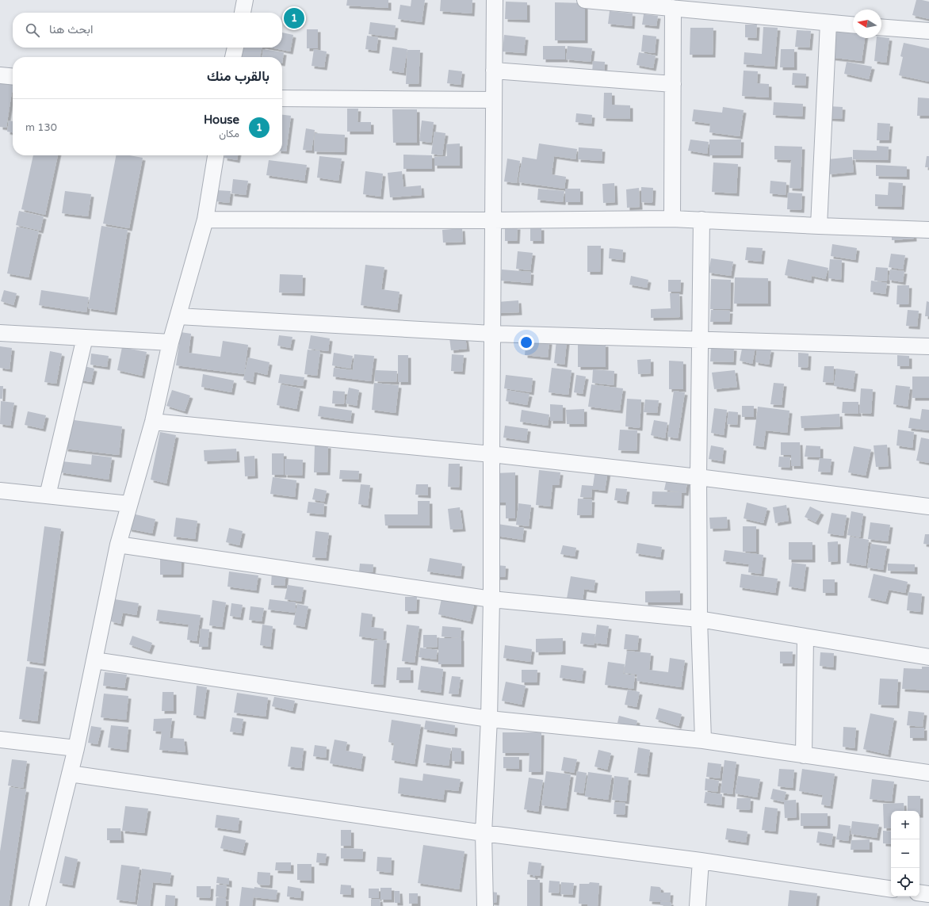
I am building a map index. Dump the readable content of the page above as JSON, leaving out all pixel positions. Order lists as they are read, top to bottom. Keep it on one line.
{"north":"left","page":{"pins":"1","search":"ابحث هنا","heading":"بالقرب منك","list":[{"mark":"1","name":"House","note":"مكان","value":"130 m"}],"map_buttons":["+","−"]}}
